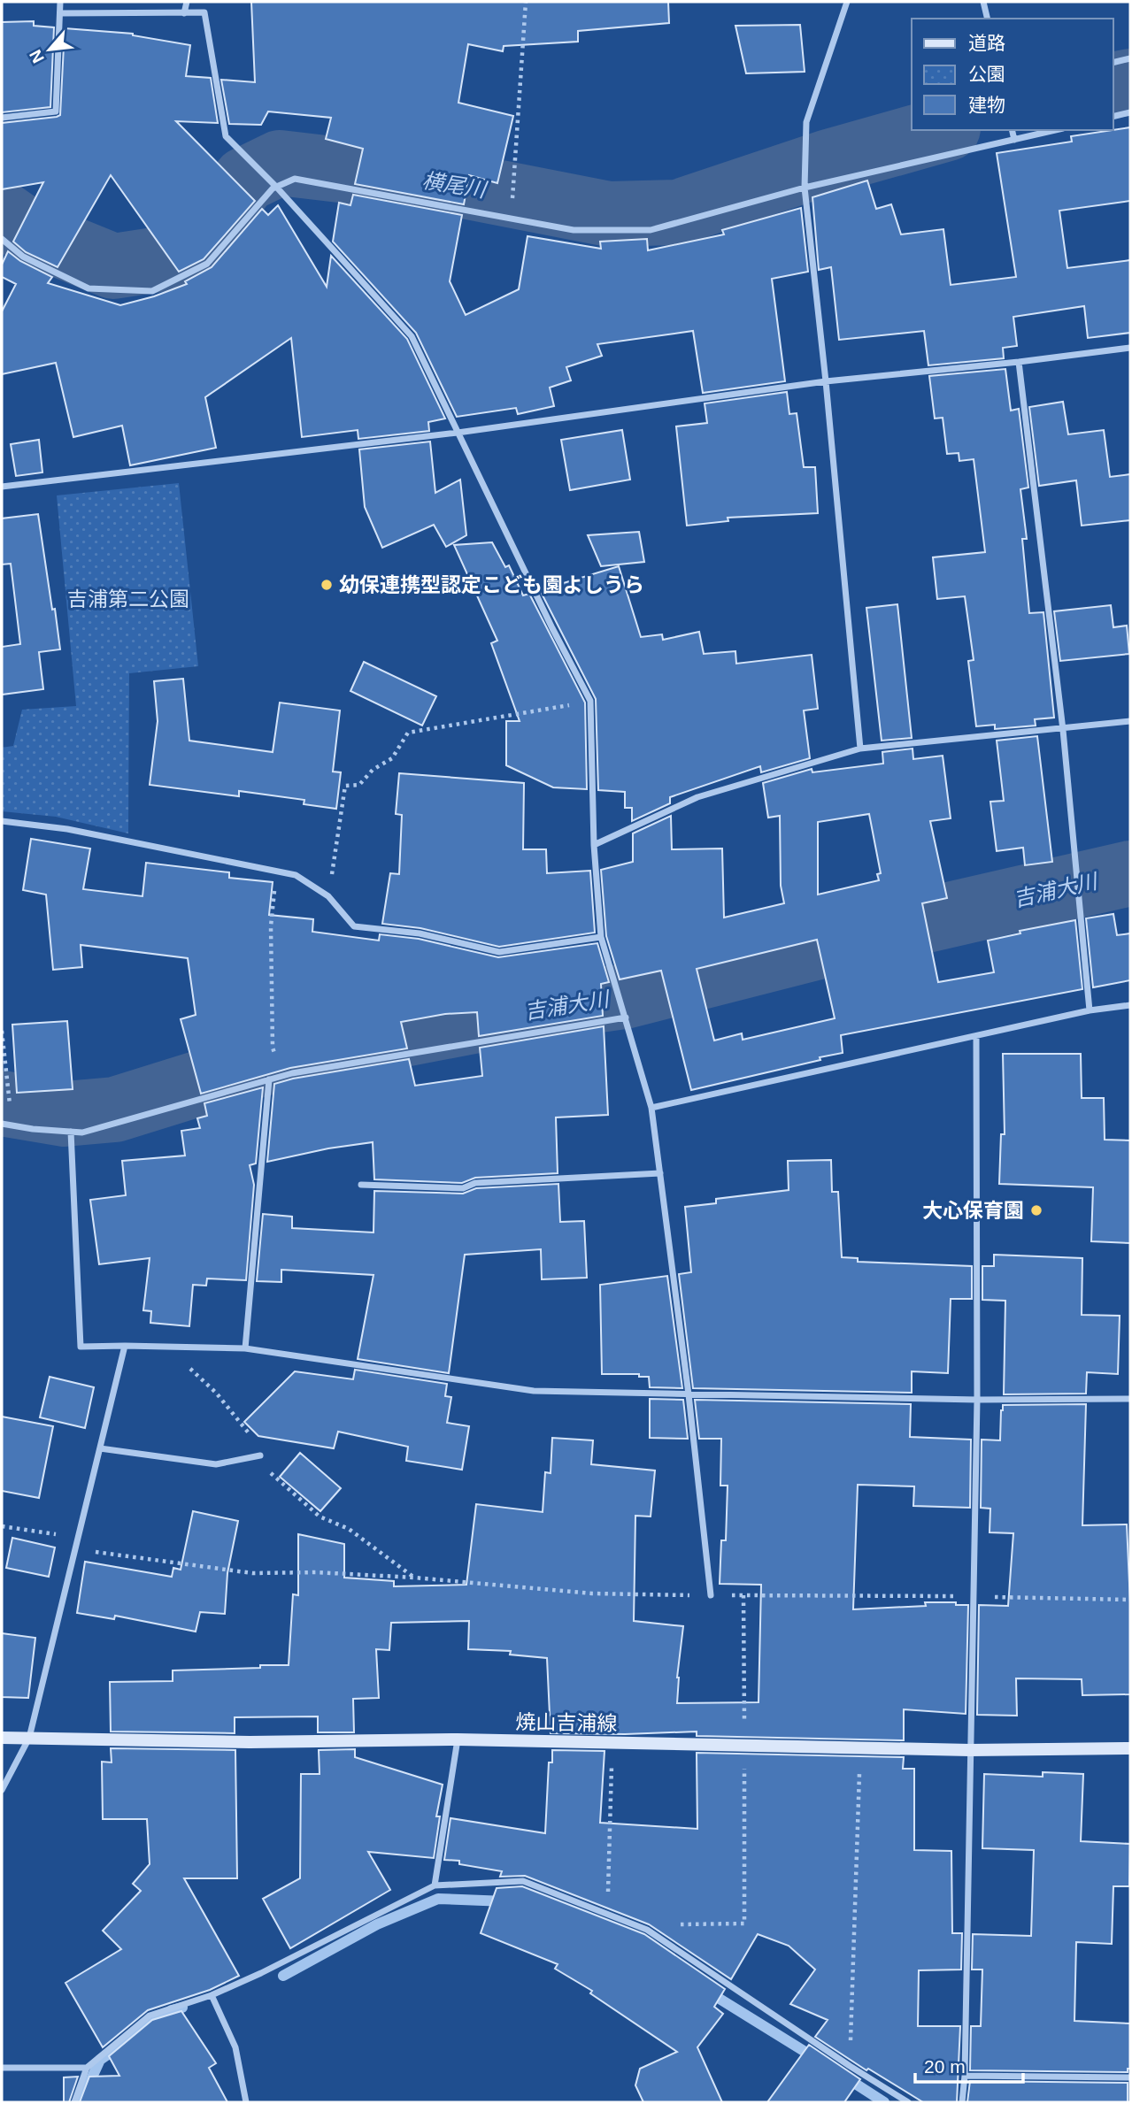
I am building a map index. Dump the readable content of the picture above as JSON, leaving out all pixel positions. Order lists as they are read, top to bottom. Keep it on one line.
{"streets":{"main road":["焼山吉浦線"]},"water":["横尾川","吉浦大川"],"parks":["吉浦第二公園"],"places":["幼保連携型認定こども園よしうら","大心保育園"],"legend":["道路","公園","建物"],"scale_bar":"20 m","north":"bottom left"}
